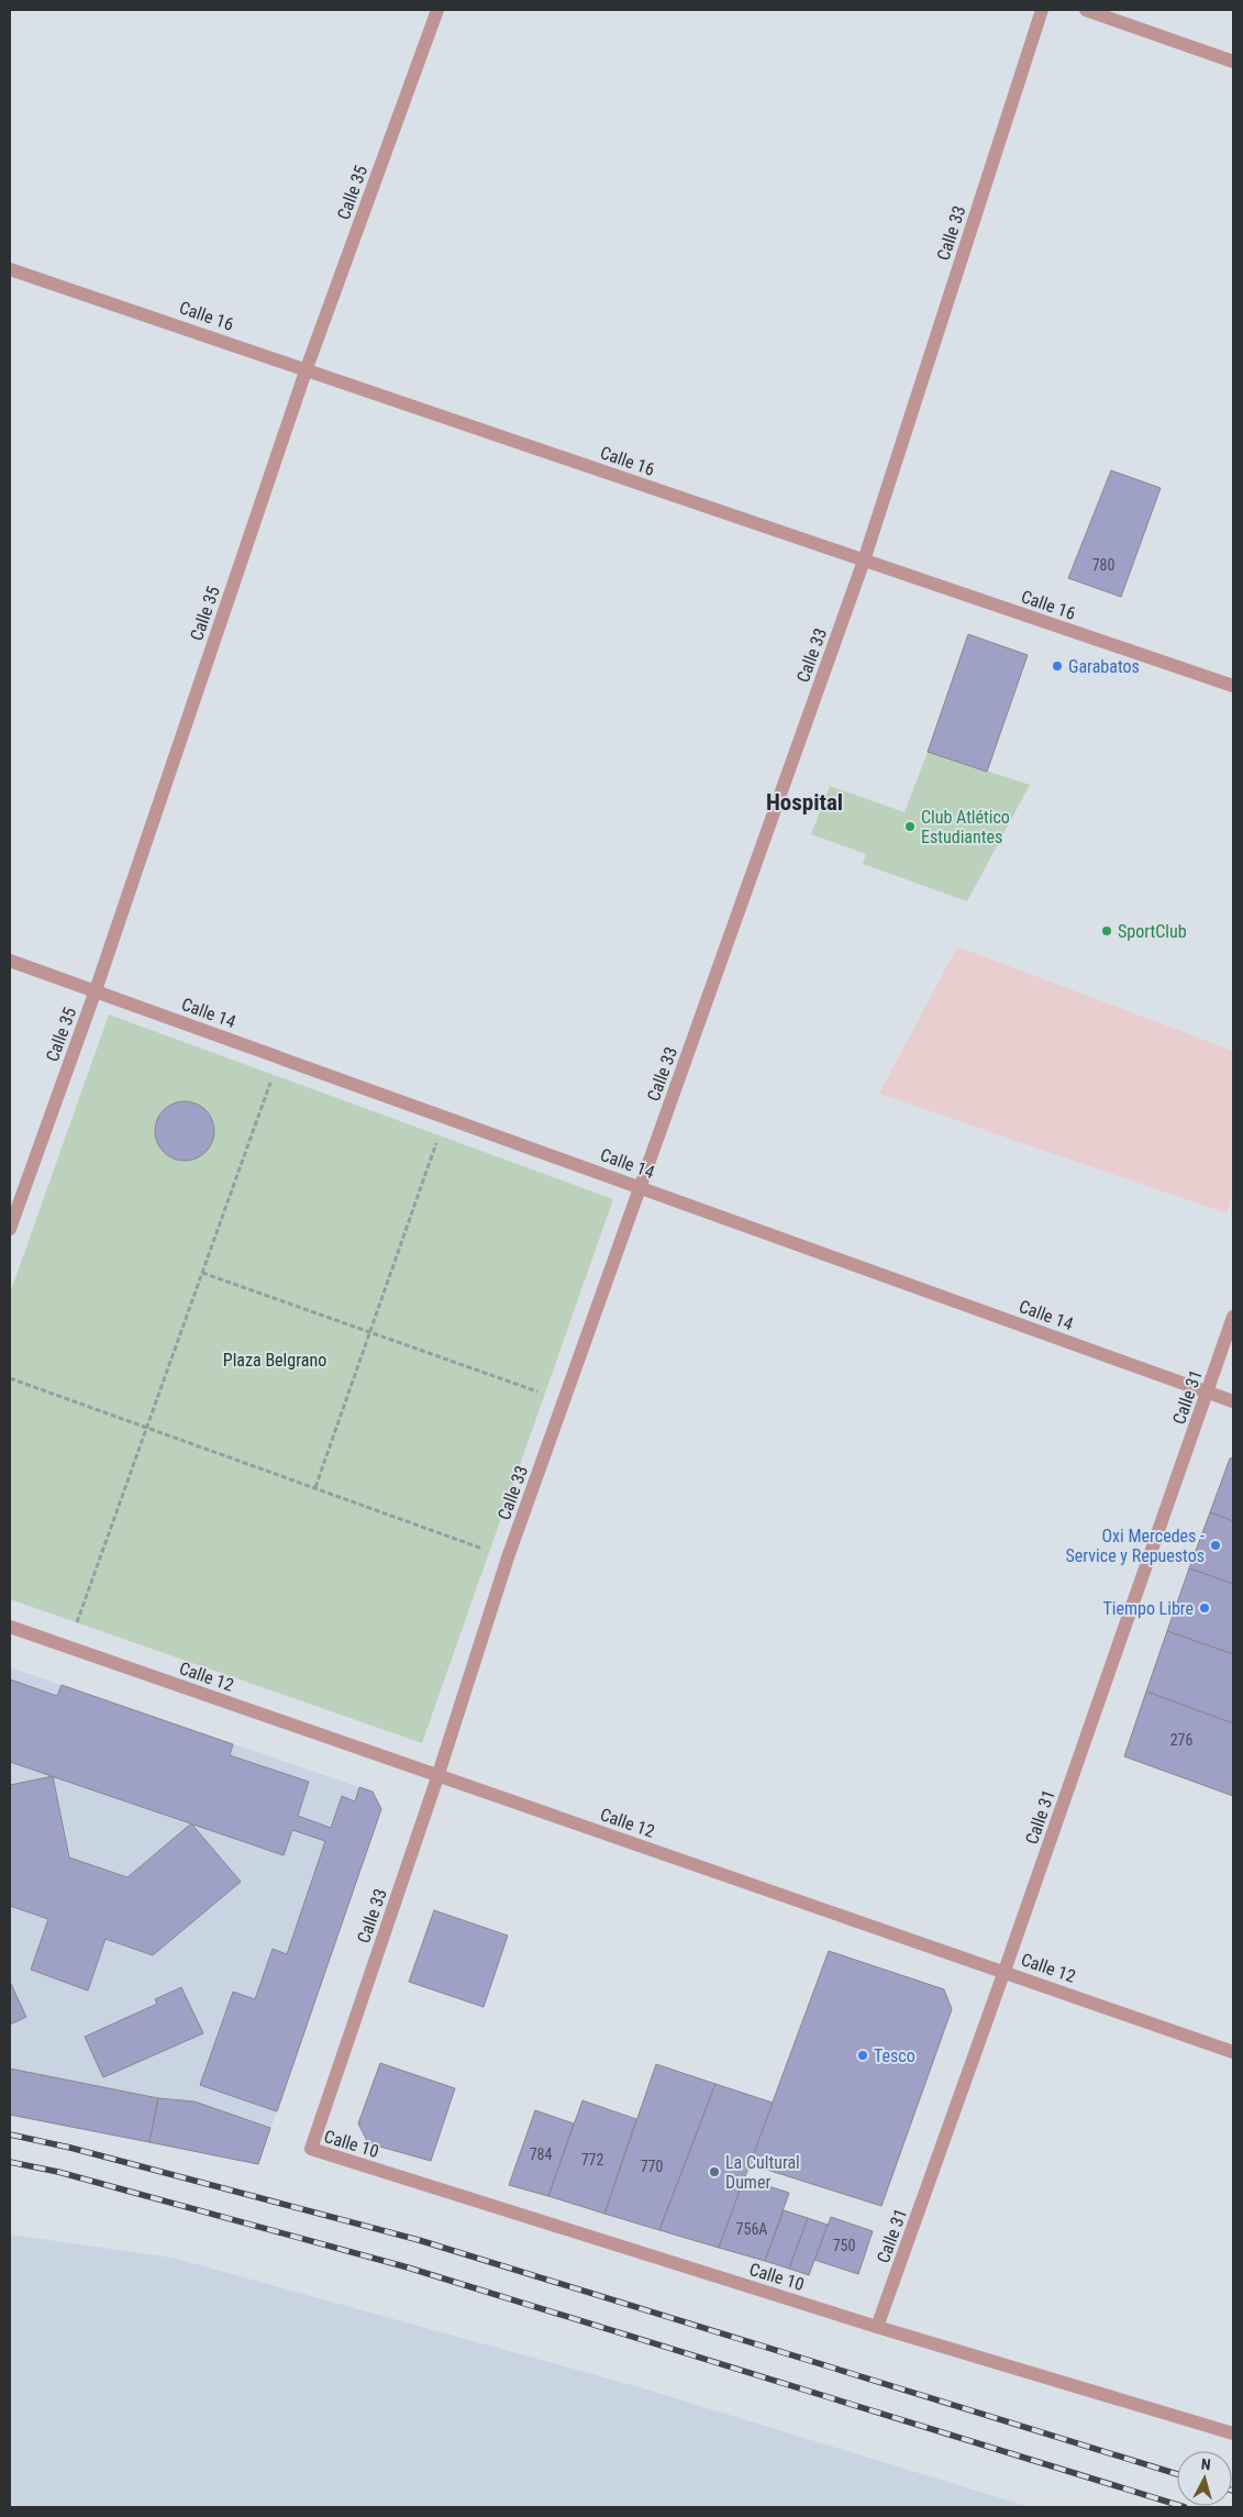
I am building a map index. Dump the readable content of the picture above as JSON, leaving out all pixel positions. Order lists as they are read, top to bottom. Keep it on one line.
{"streets":{"street":["Calle 35","Calle 33","Calle 16","Calle 14","Calle 31","Calle 12","Calle 10"]},"crossings":[["Calle 35","Calle 16"],["Calle 35","Calle 14"],["Calle 33","Calle 16"],["Calle 33","Calle 14"],["Calle 33","Calle 12"],["Calle 33","Calle 10"],["Calle 14","Calle 31"],["Calle 31","Calle 12"],["Calle 31","Calle 10"]],"districts":["Hospital"],"parks":["Plaza Belgrano"],"places":["Garabatos","Club Atlético Estudiantes","SportClub","Oxi Mercedes - Service y Repuestos","Tiempo Libre","Tesco","La Cultural Dumer"],"house_numbers":["780","276","784","772","770","756A","750"],"north":"top"}
